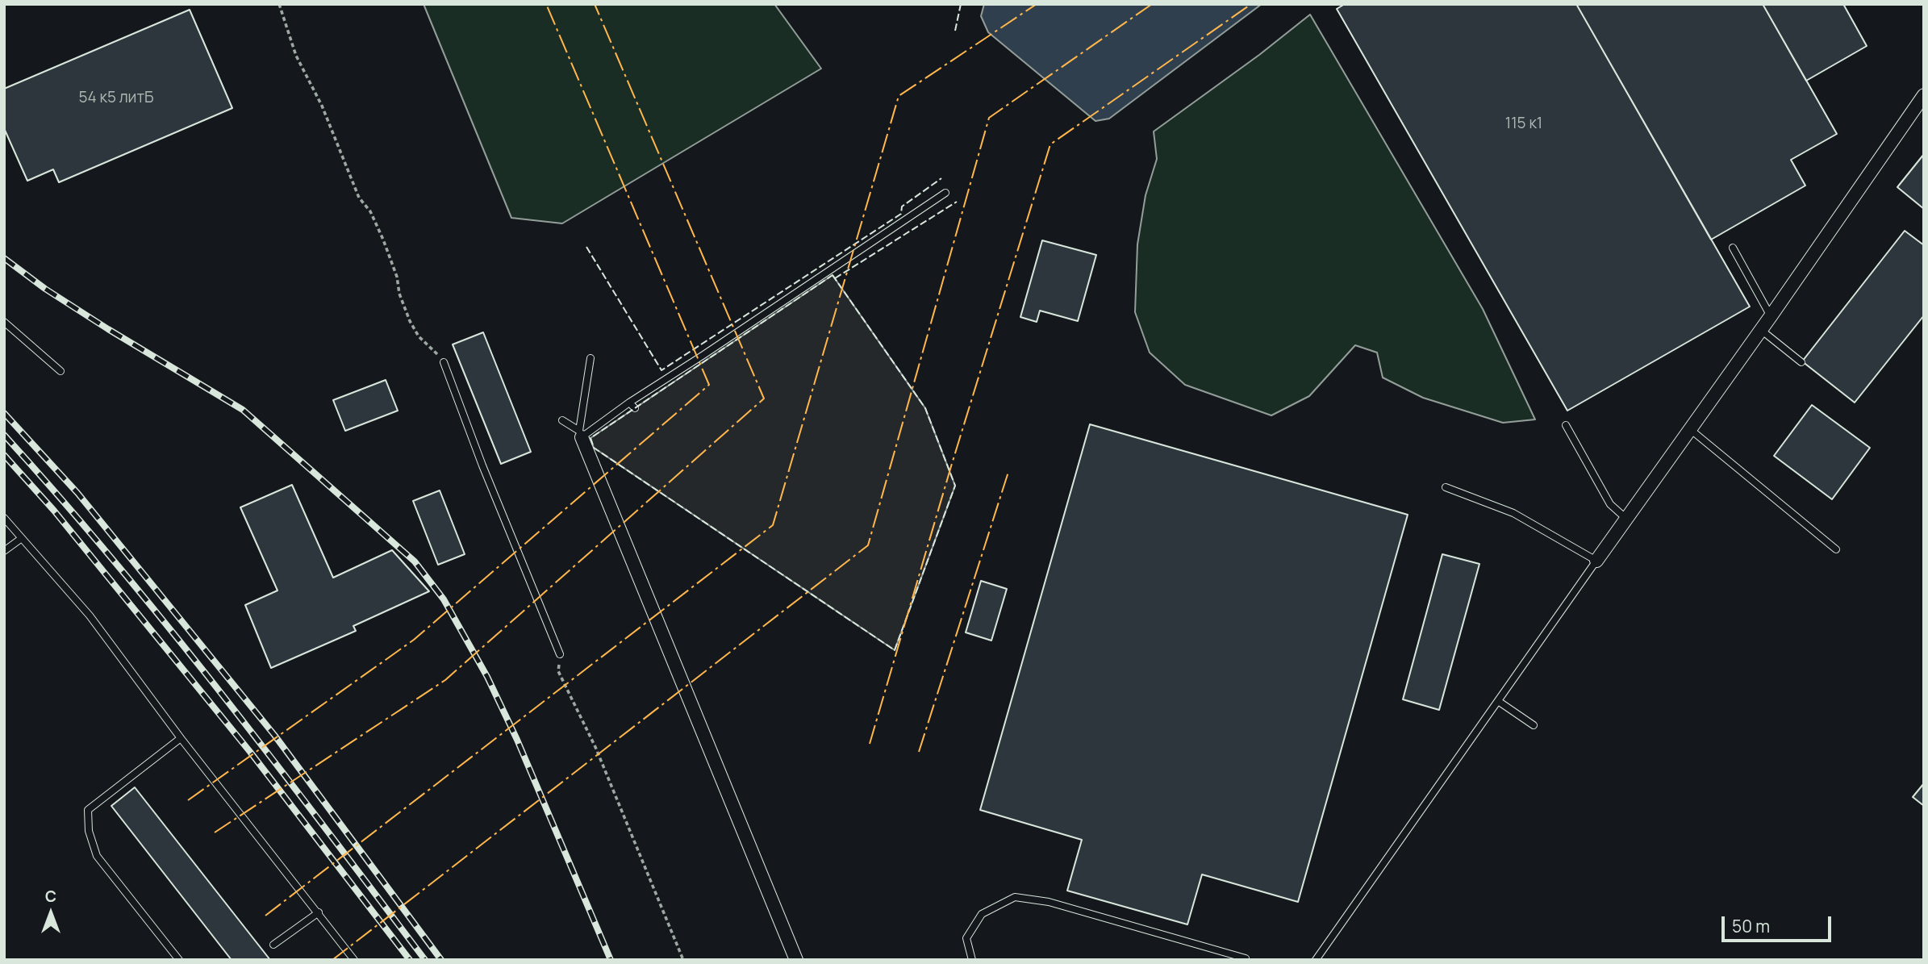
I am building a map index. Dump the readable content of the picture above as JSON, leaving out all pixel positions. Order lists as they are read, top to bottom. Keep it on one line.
{"house_numbers":["54 к5 литБ","115 к1"],"scale_bar":"50 m","north":"top"}
